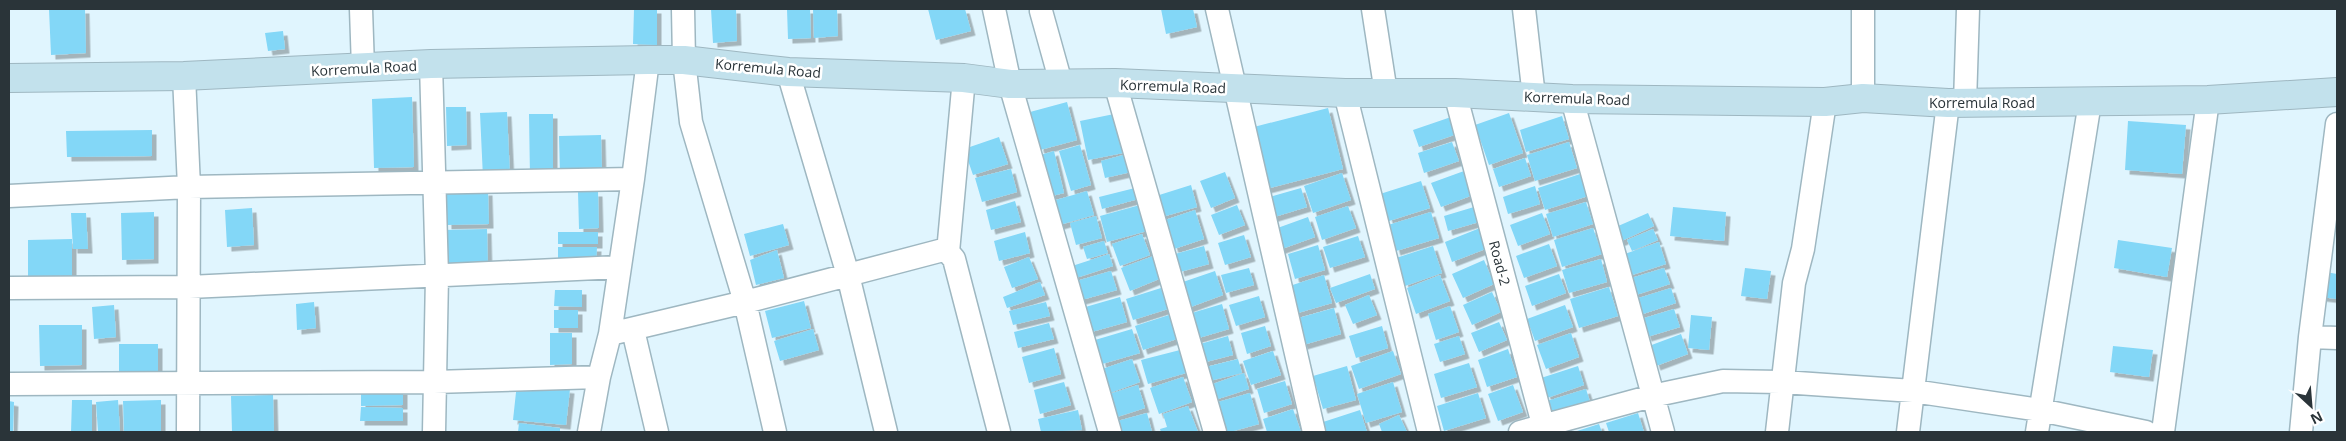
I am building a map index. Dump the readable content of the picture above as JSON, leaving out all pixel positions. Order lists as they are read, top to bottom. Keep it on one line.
{"streets":{"street":["Korremula Road","Road-2"]},"crossings":[["Korremula Road","Road-2"]],"north":"bottom right"}
